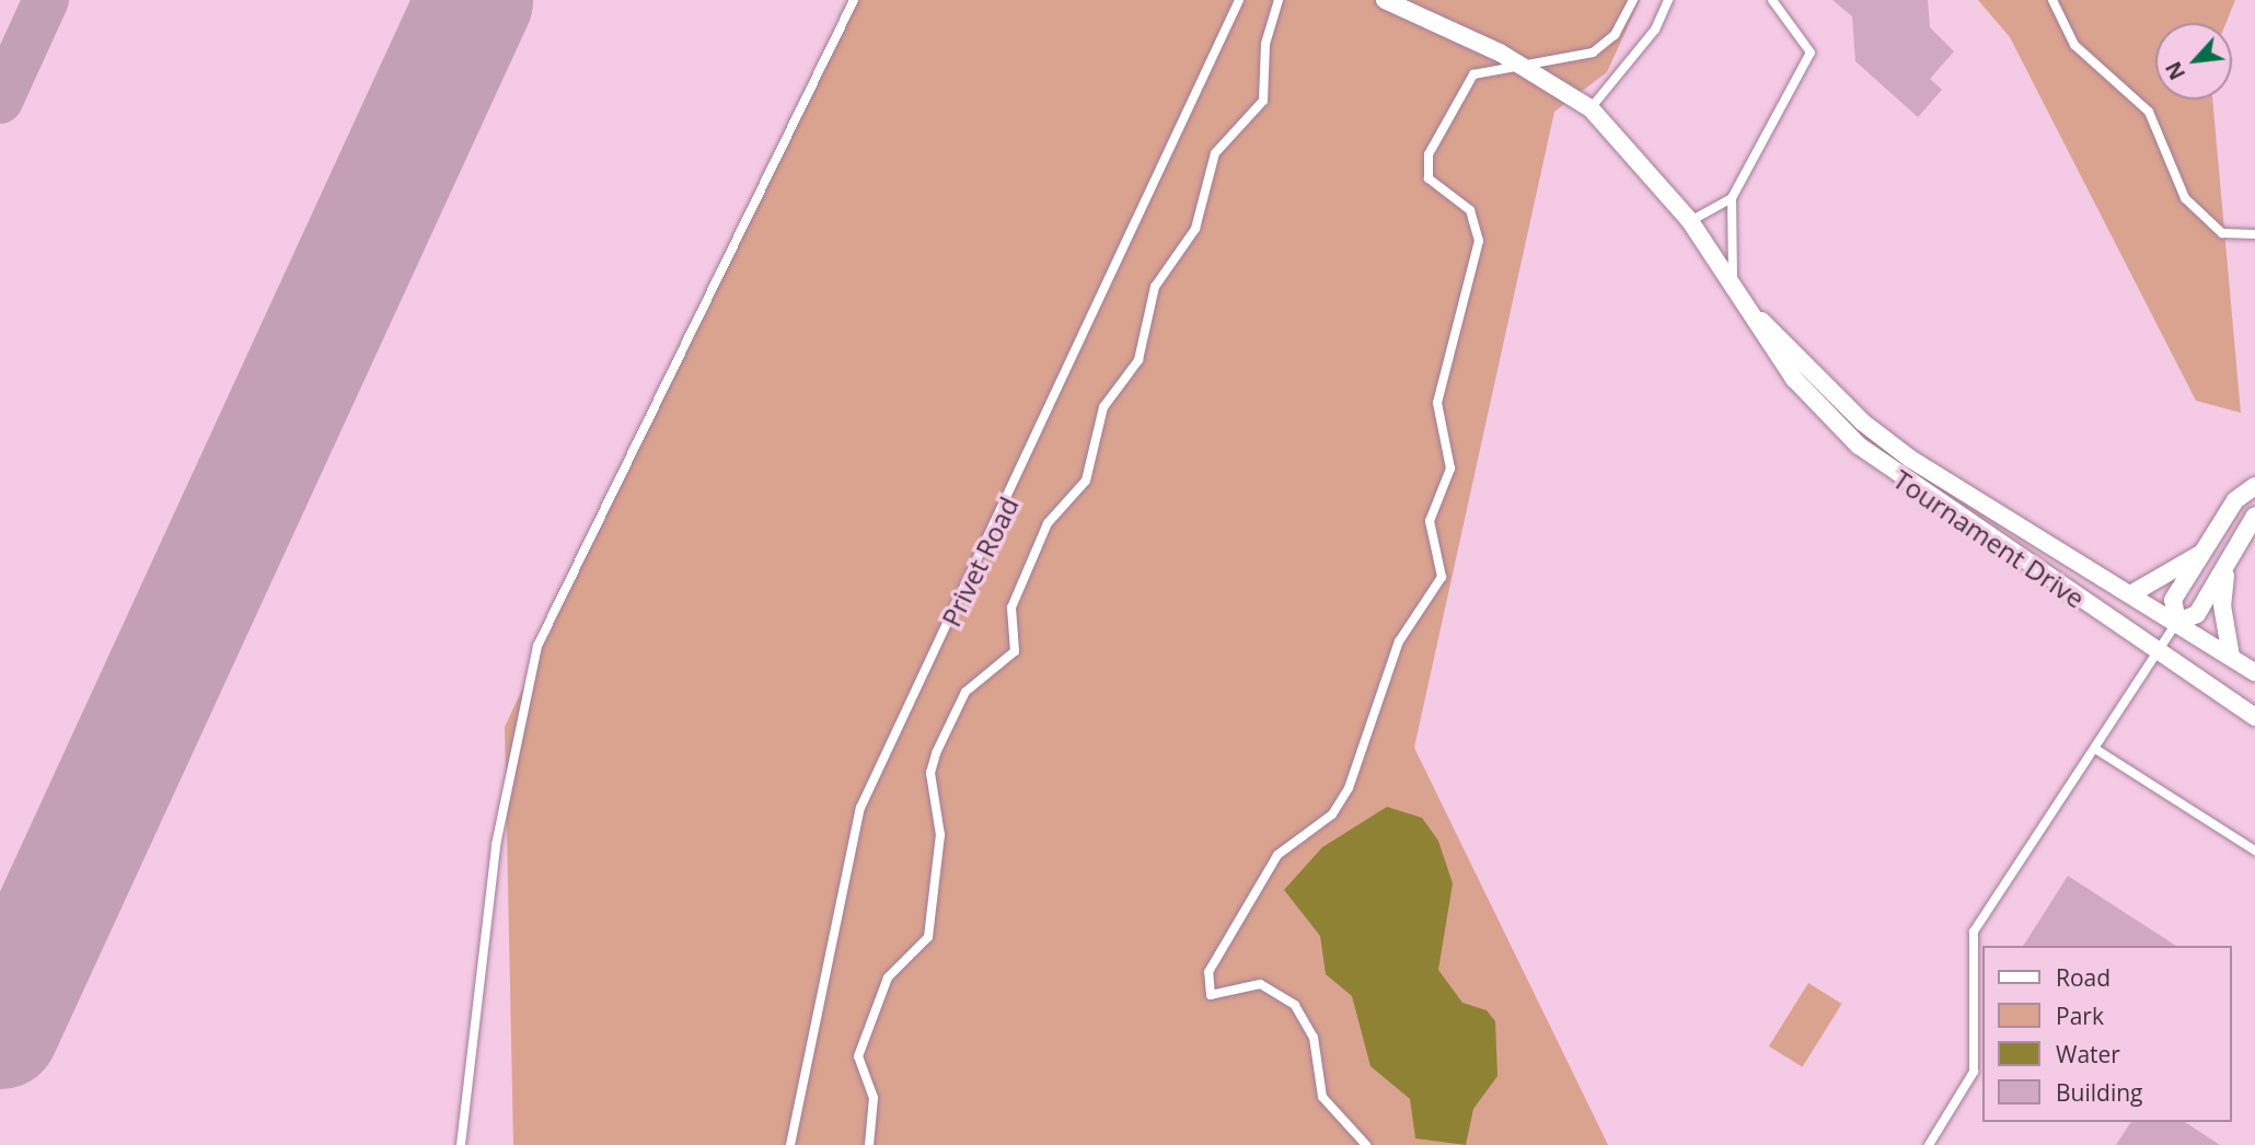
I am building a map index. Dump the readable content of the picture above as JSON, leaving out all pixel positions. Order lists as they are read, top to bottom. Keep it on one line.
{"streets":{"street":["Tournament Drive"],"lane":["Privet Road"]},"legend":["Road","Park","Water","Building"],"north":"bottom left"}
